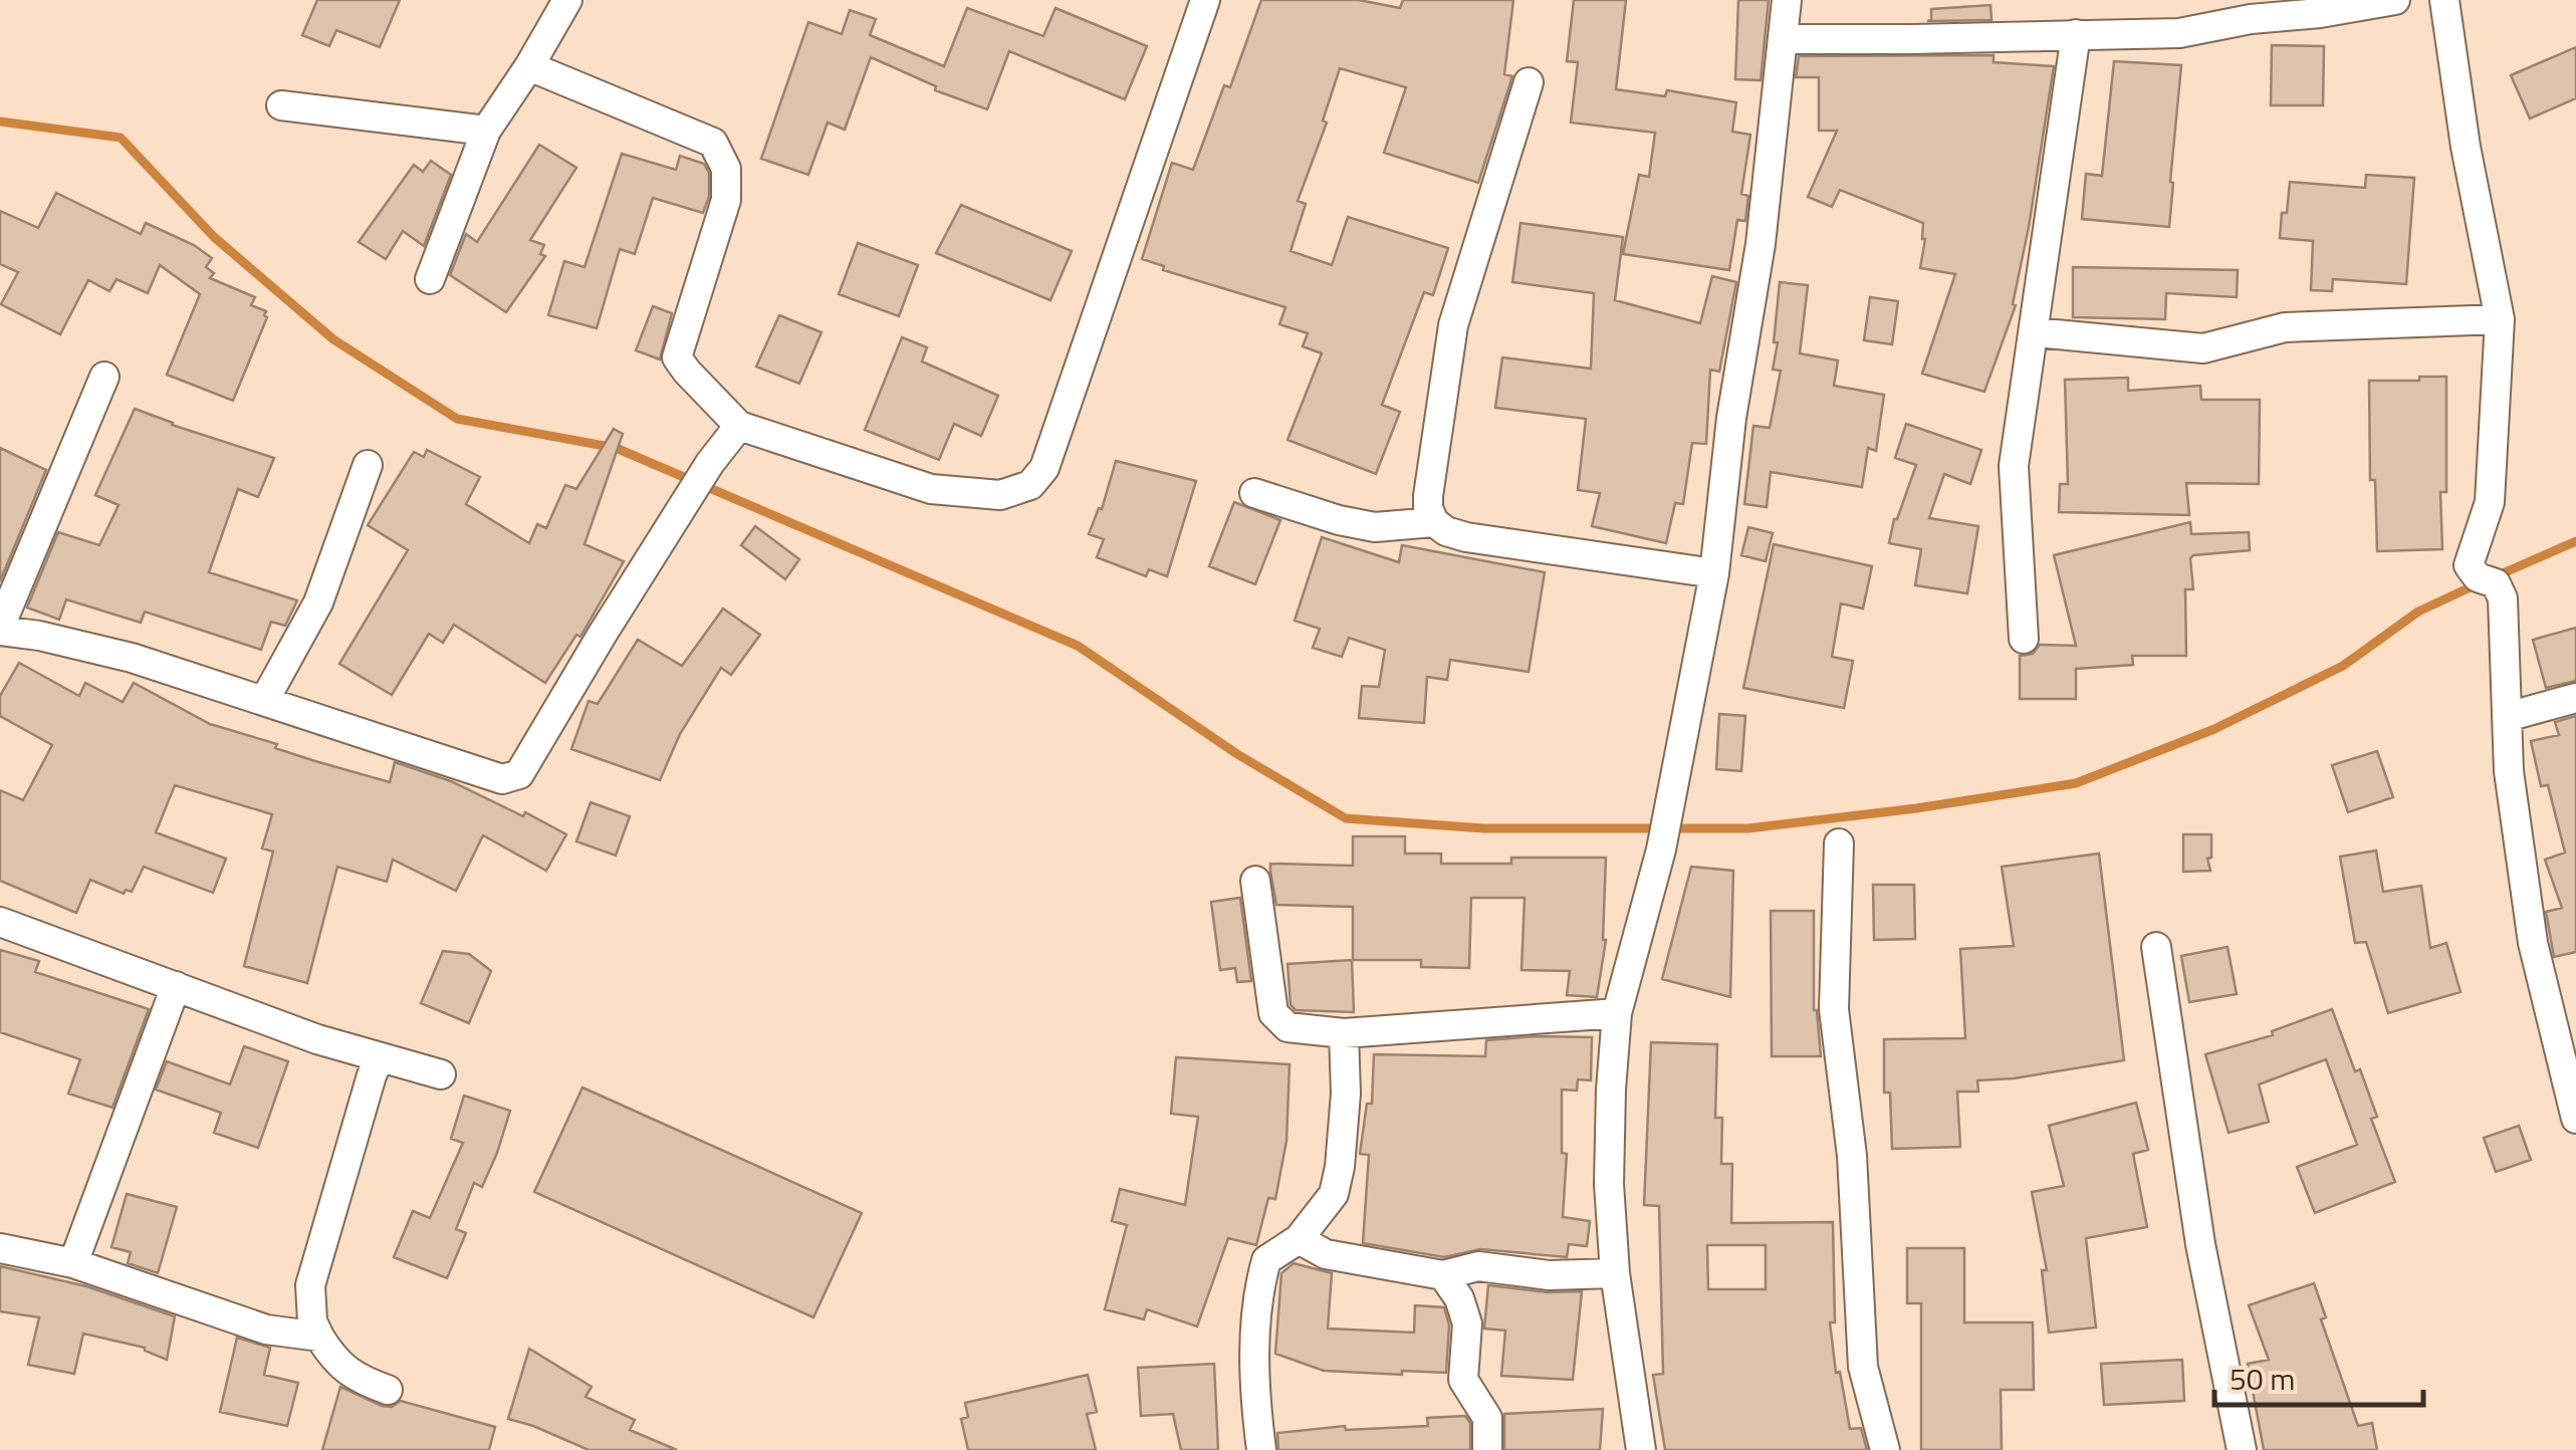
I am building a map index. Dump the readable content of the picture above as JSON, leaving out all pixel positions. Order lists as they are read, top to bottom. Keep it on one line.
{"scale_bar":"50 m"}
